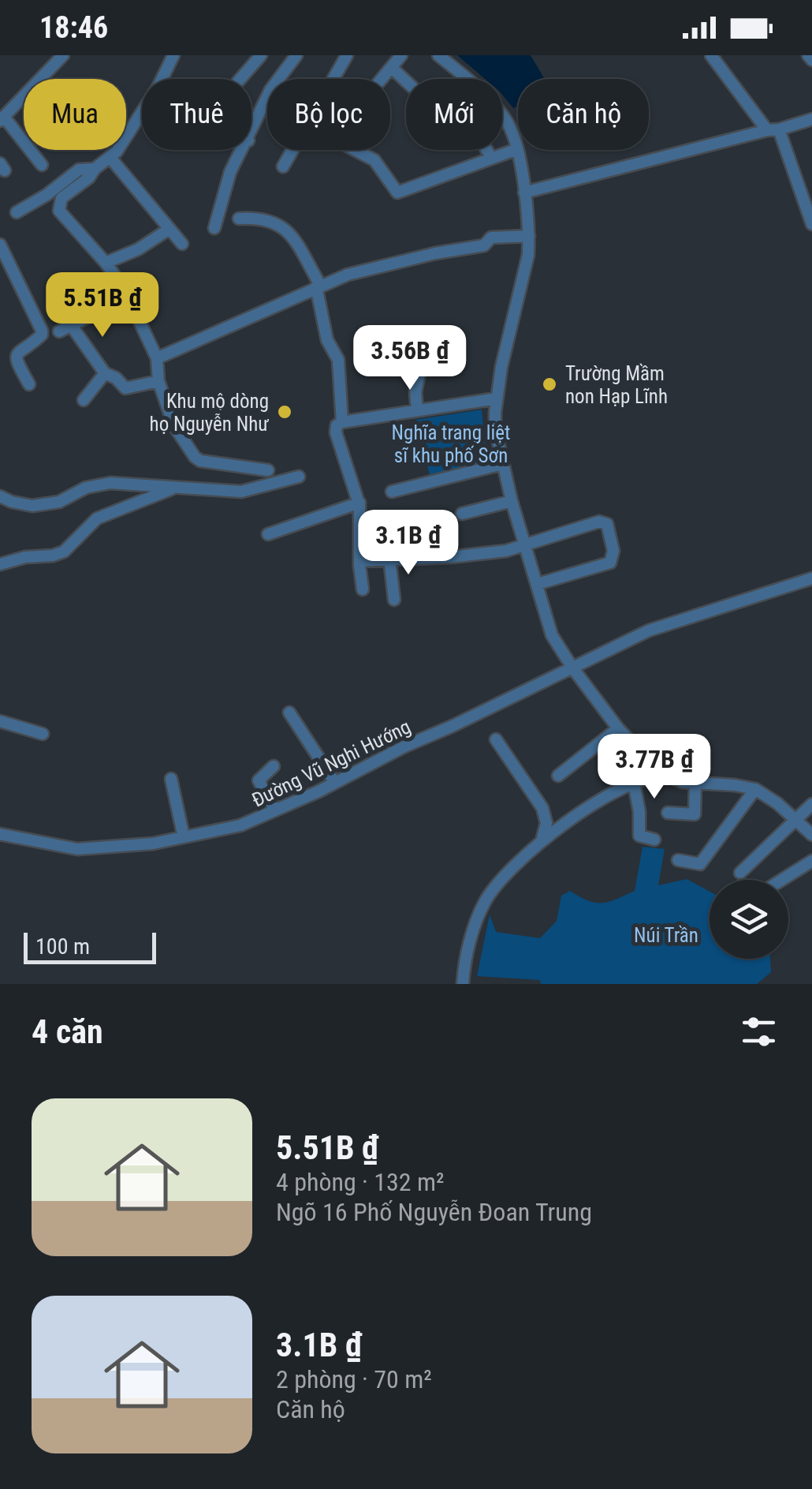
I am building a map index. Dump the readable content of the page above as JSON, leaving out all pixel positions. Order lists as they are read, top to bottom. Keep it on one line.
{"streets":{"street":["Đường Vũ Nghi Hướng"]},"parks":["Nghĩa trang liệt sĩ khu phố Sơn","Núi Trần"],"places":["Trường Mầm non Hạp Lĩnh","Khu mộ dòng họ Nguyễn Như"],"scale_bar":"100 m","page":{"status":"18:46","chip":["Mua","Thuê","Bộ lọc","Mới","Căn hộ"],"price":["5.51B ₫","3.56B ₫","3.1B ₫","3.77B ₫"],"scale":"100 m","heading":"4 căn","list":[{"name":"5.51B ₫","note":"4 phòng · 132 m² · Ngõ 16 Phố Nguyễn Đoan Trung"},{"name":"3.1B ₫","note":"2 phòng · 70 m² · Căn hộ"}]}}
